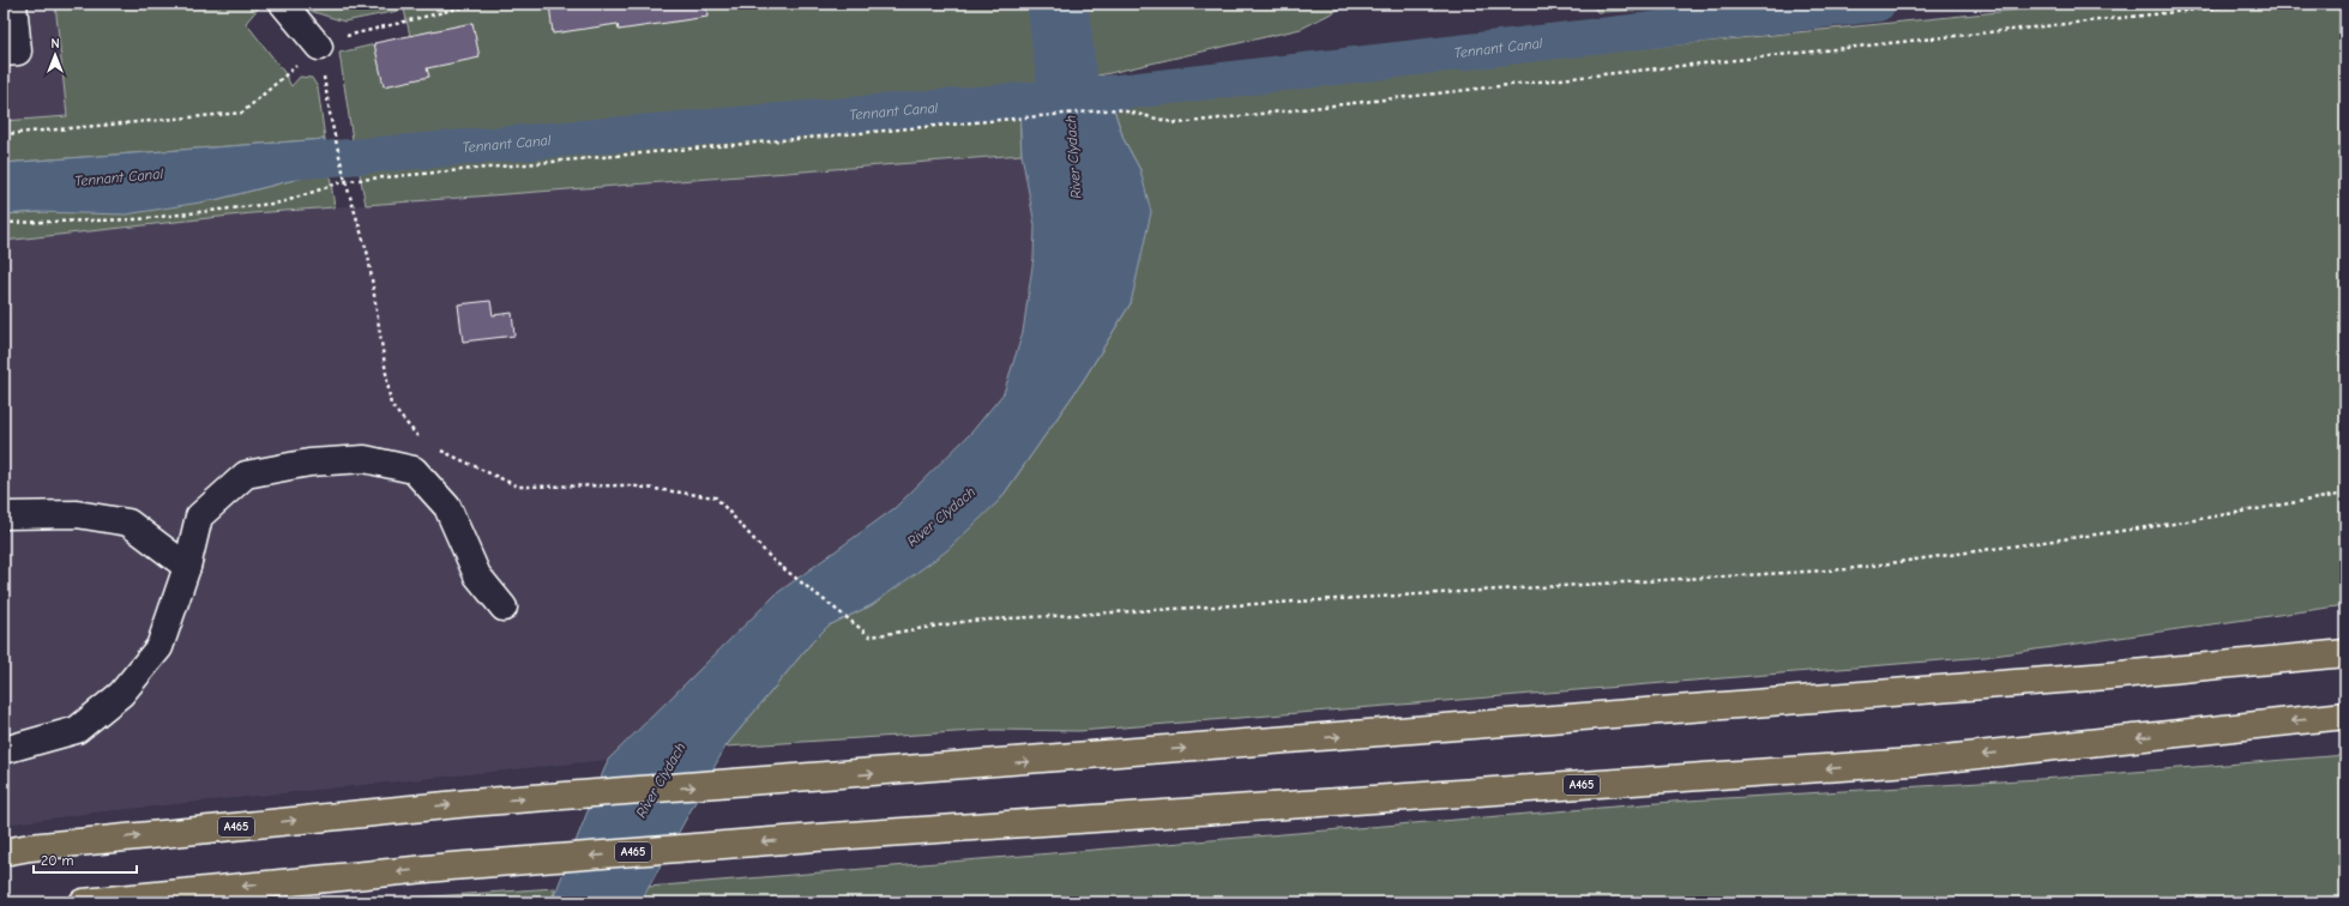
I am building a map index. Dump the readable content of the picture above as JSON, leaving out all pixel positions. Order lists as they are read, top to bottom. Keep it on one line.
{"streets":{"highway":["A465"]},"water":["Tennant Canal","River Clydach"],"scale_bar":"20 m","north":"top"}
